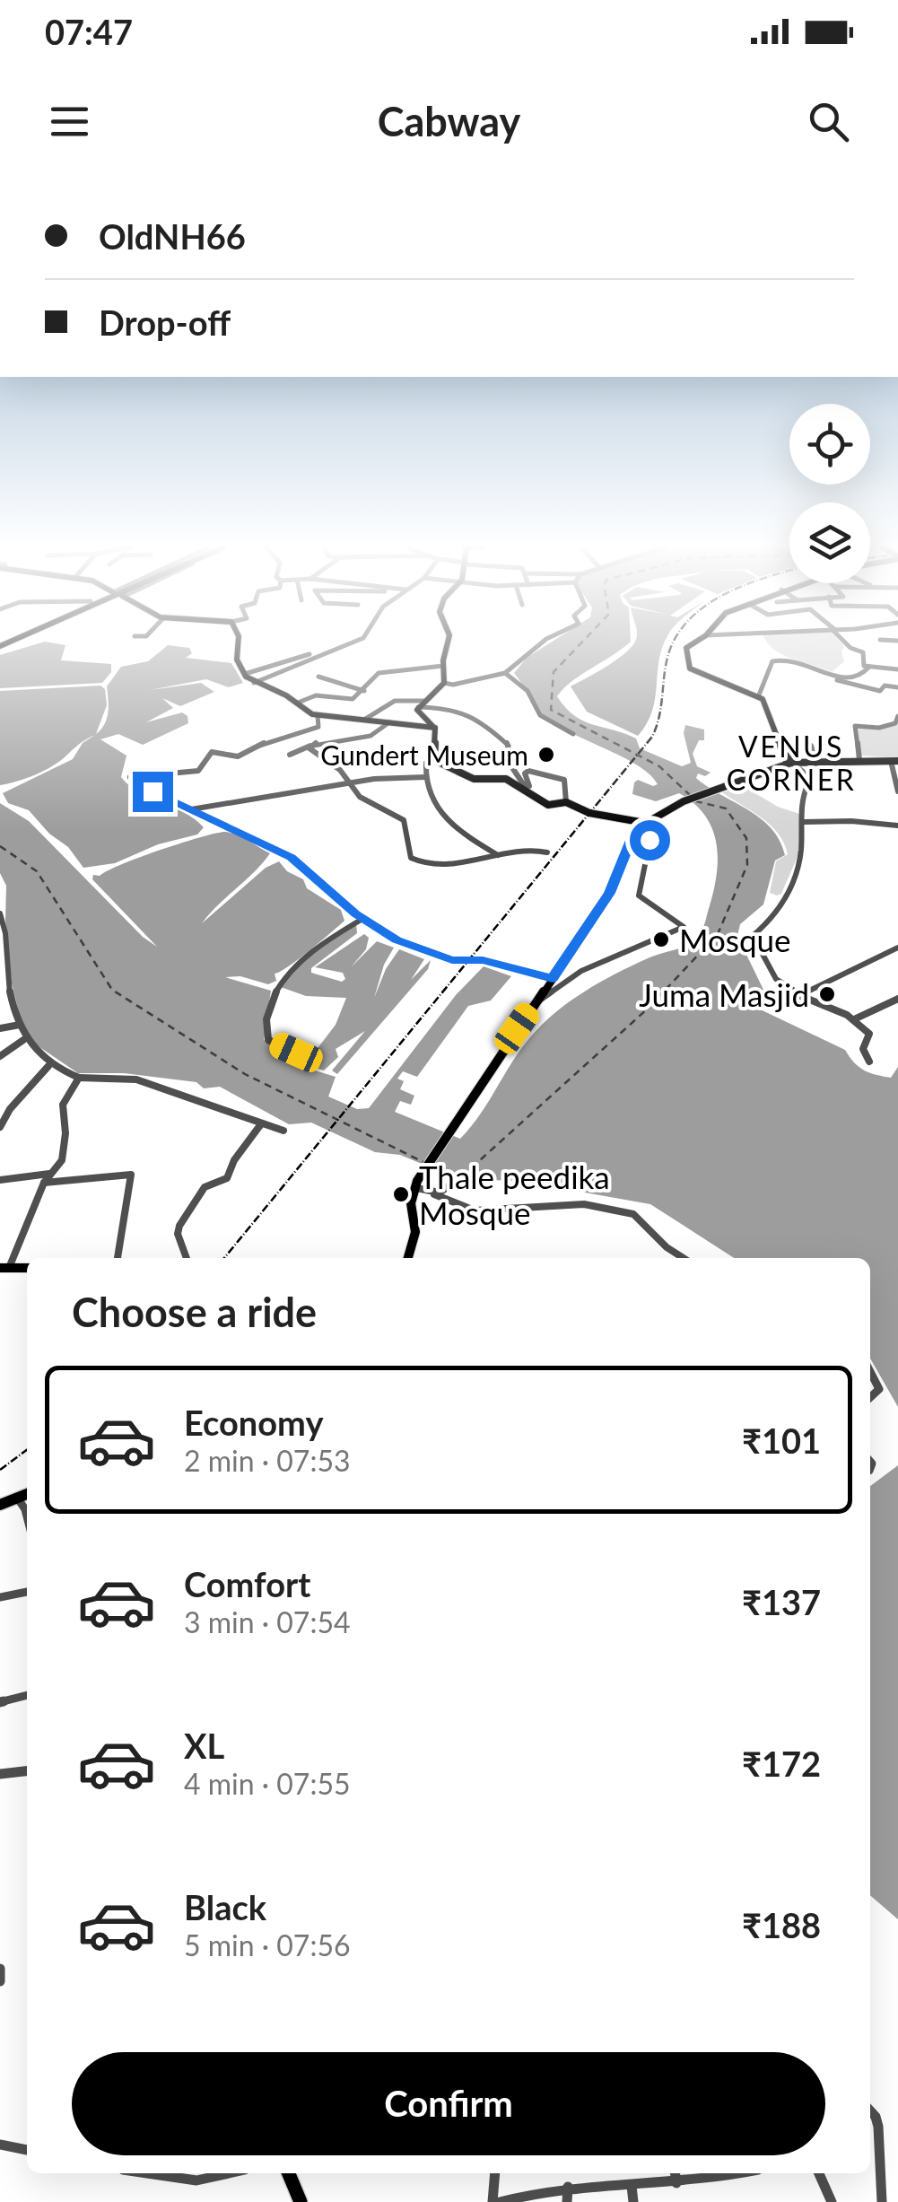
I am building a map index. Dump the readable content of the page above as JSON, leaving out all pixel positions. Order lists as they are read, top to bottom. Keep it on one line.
{"districts":["VENUS CORNER"],"places":["Gundert Museum","Mosque","Juma Masjid","Thale peedika Mosque"],"page":{"status":"07:47","header":"Cabway","banner":["OldNH66","Drop-off"],"heading":"Choose a ride","list":[{"name":"Economy","note":"2 min · 07:53","value":"₹101"},{"name":"Comfort","note":"3 min · 07:54","value":"₹137"},{"name":"XL","note":"4 min · 07:55","value":"₹172"},{"name":"Black","note":"5 min · 07:56","value":"₹188"}],"buttons":"Confirm"}}
